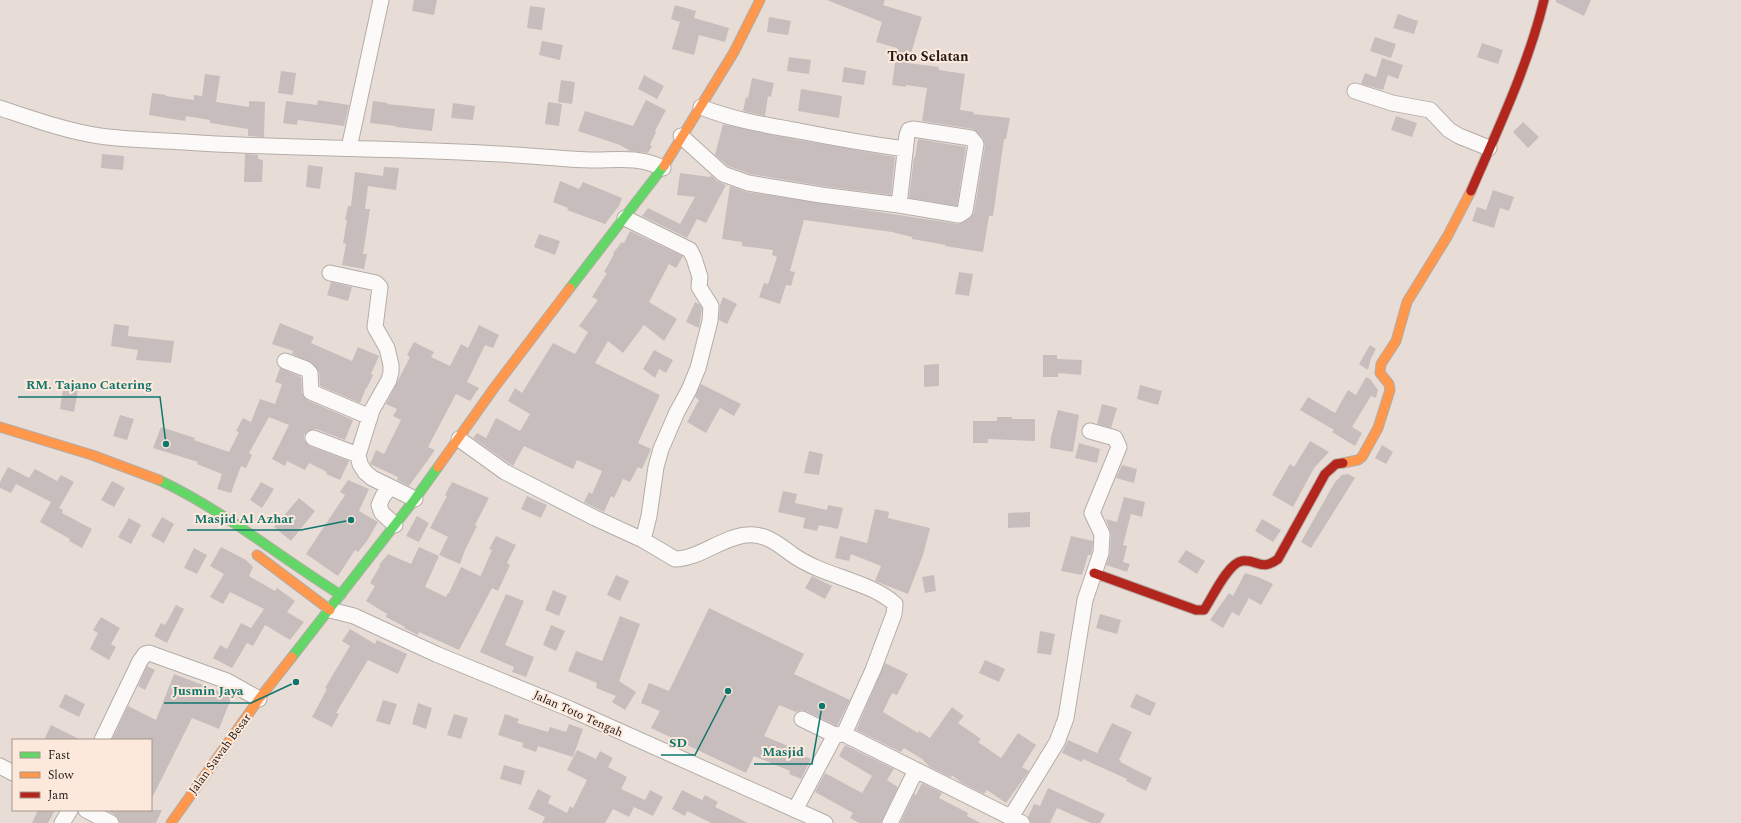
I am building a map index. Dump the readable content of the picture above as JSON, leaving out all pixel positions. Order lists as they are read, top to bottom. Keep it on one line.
{"streets":{"main road":["Jalan Sawah Besar"],"street":["Jalan Toto Tengah"]},"crossings":[["Jalan Toto Tengah","Jalan Sawah Besar"]],"districts":["Toto Selatan"],"places":["RM. Tajano Catering","Masjid Al Azhar","Jusmin Jaya","SD","Masjid"],"legend":["Fast","Slow","Jam"]}
